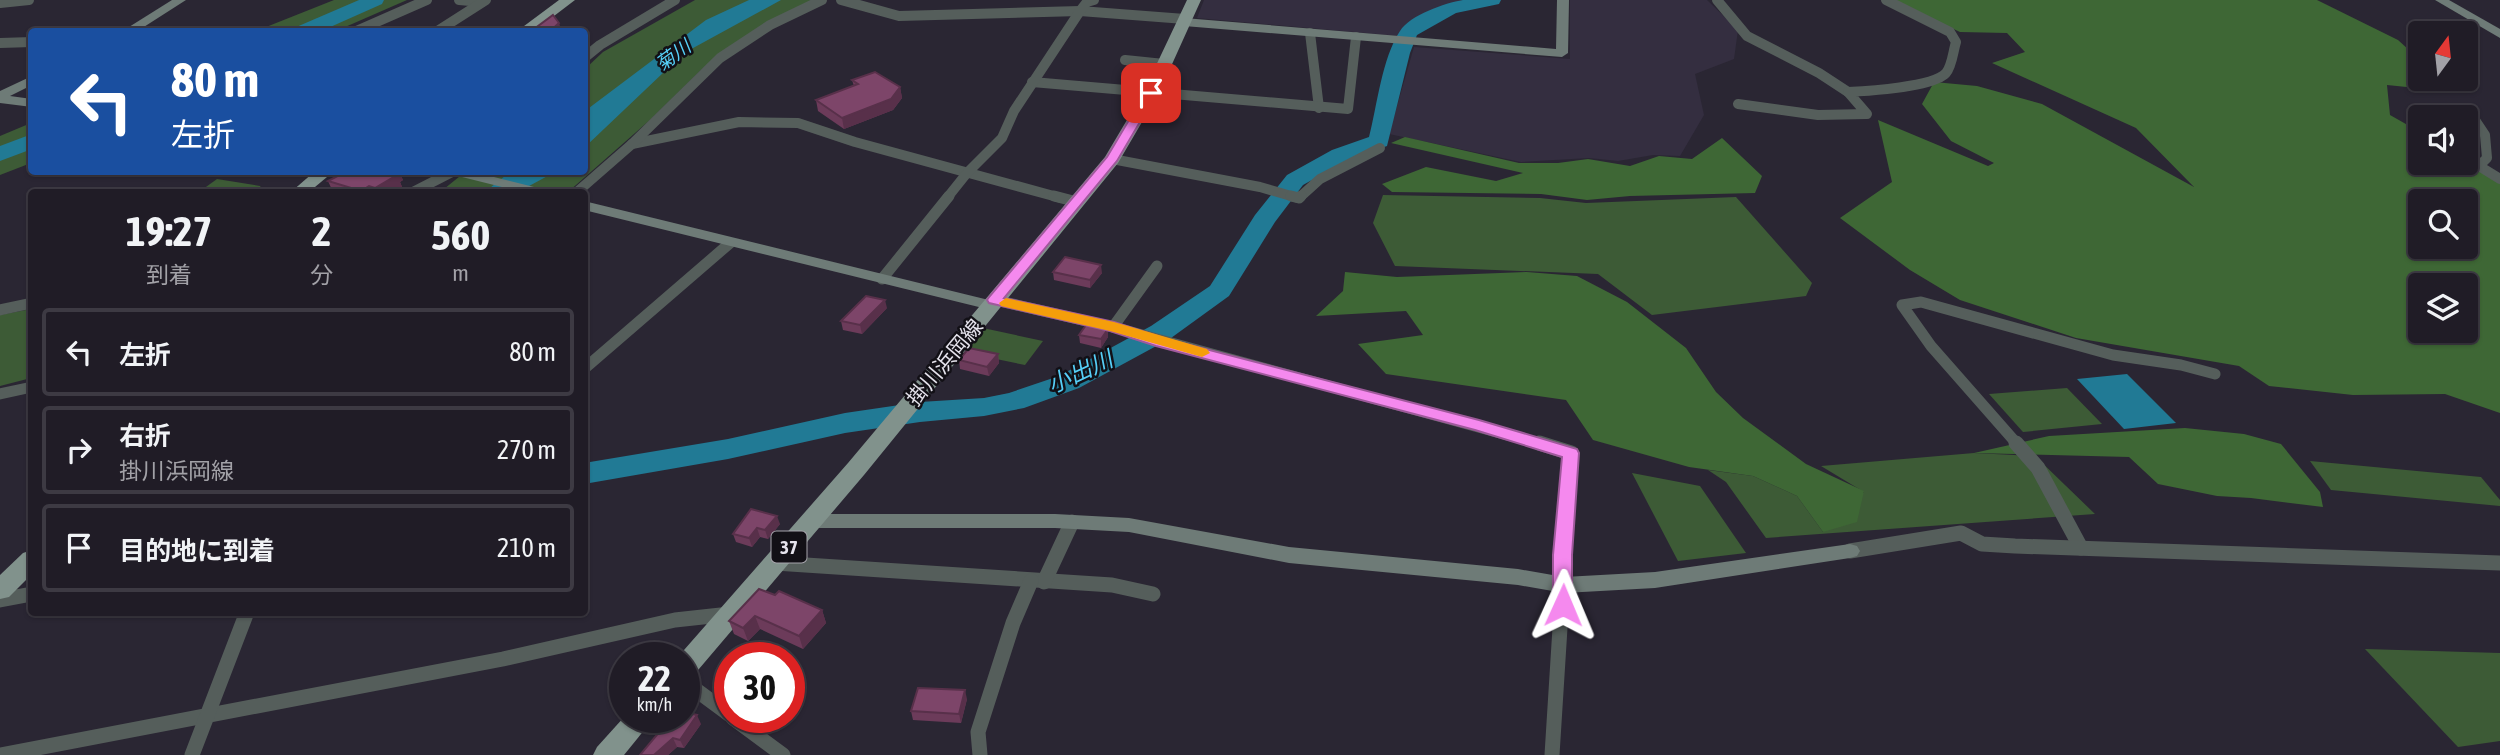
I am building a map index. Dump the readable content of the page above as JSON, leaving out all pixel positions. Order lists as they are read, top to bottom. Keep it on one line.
{"streets":{"main road":["掛川浜岡線","37"]},"water":["菊川","小出川"],"north":"top","page":{"turn":["80 m","左折"],"eta":["19:27","到着","2","分","560","m"],"list":[{"name":"左折","value":"80 m"},{"name":"右折","note":"掛川浜岡線","value":"270 m"},{"name":"目的地に到着","value":"210 m"}],"speed":"22 km/h","limit":"30"}}
